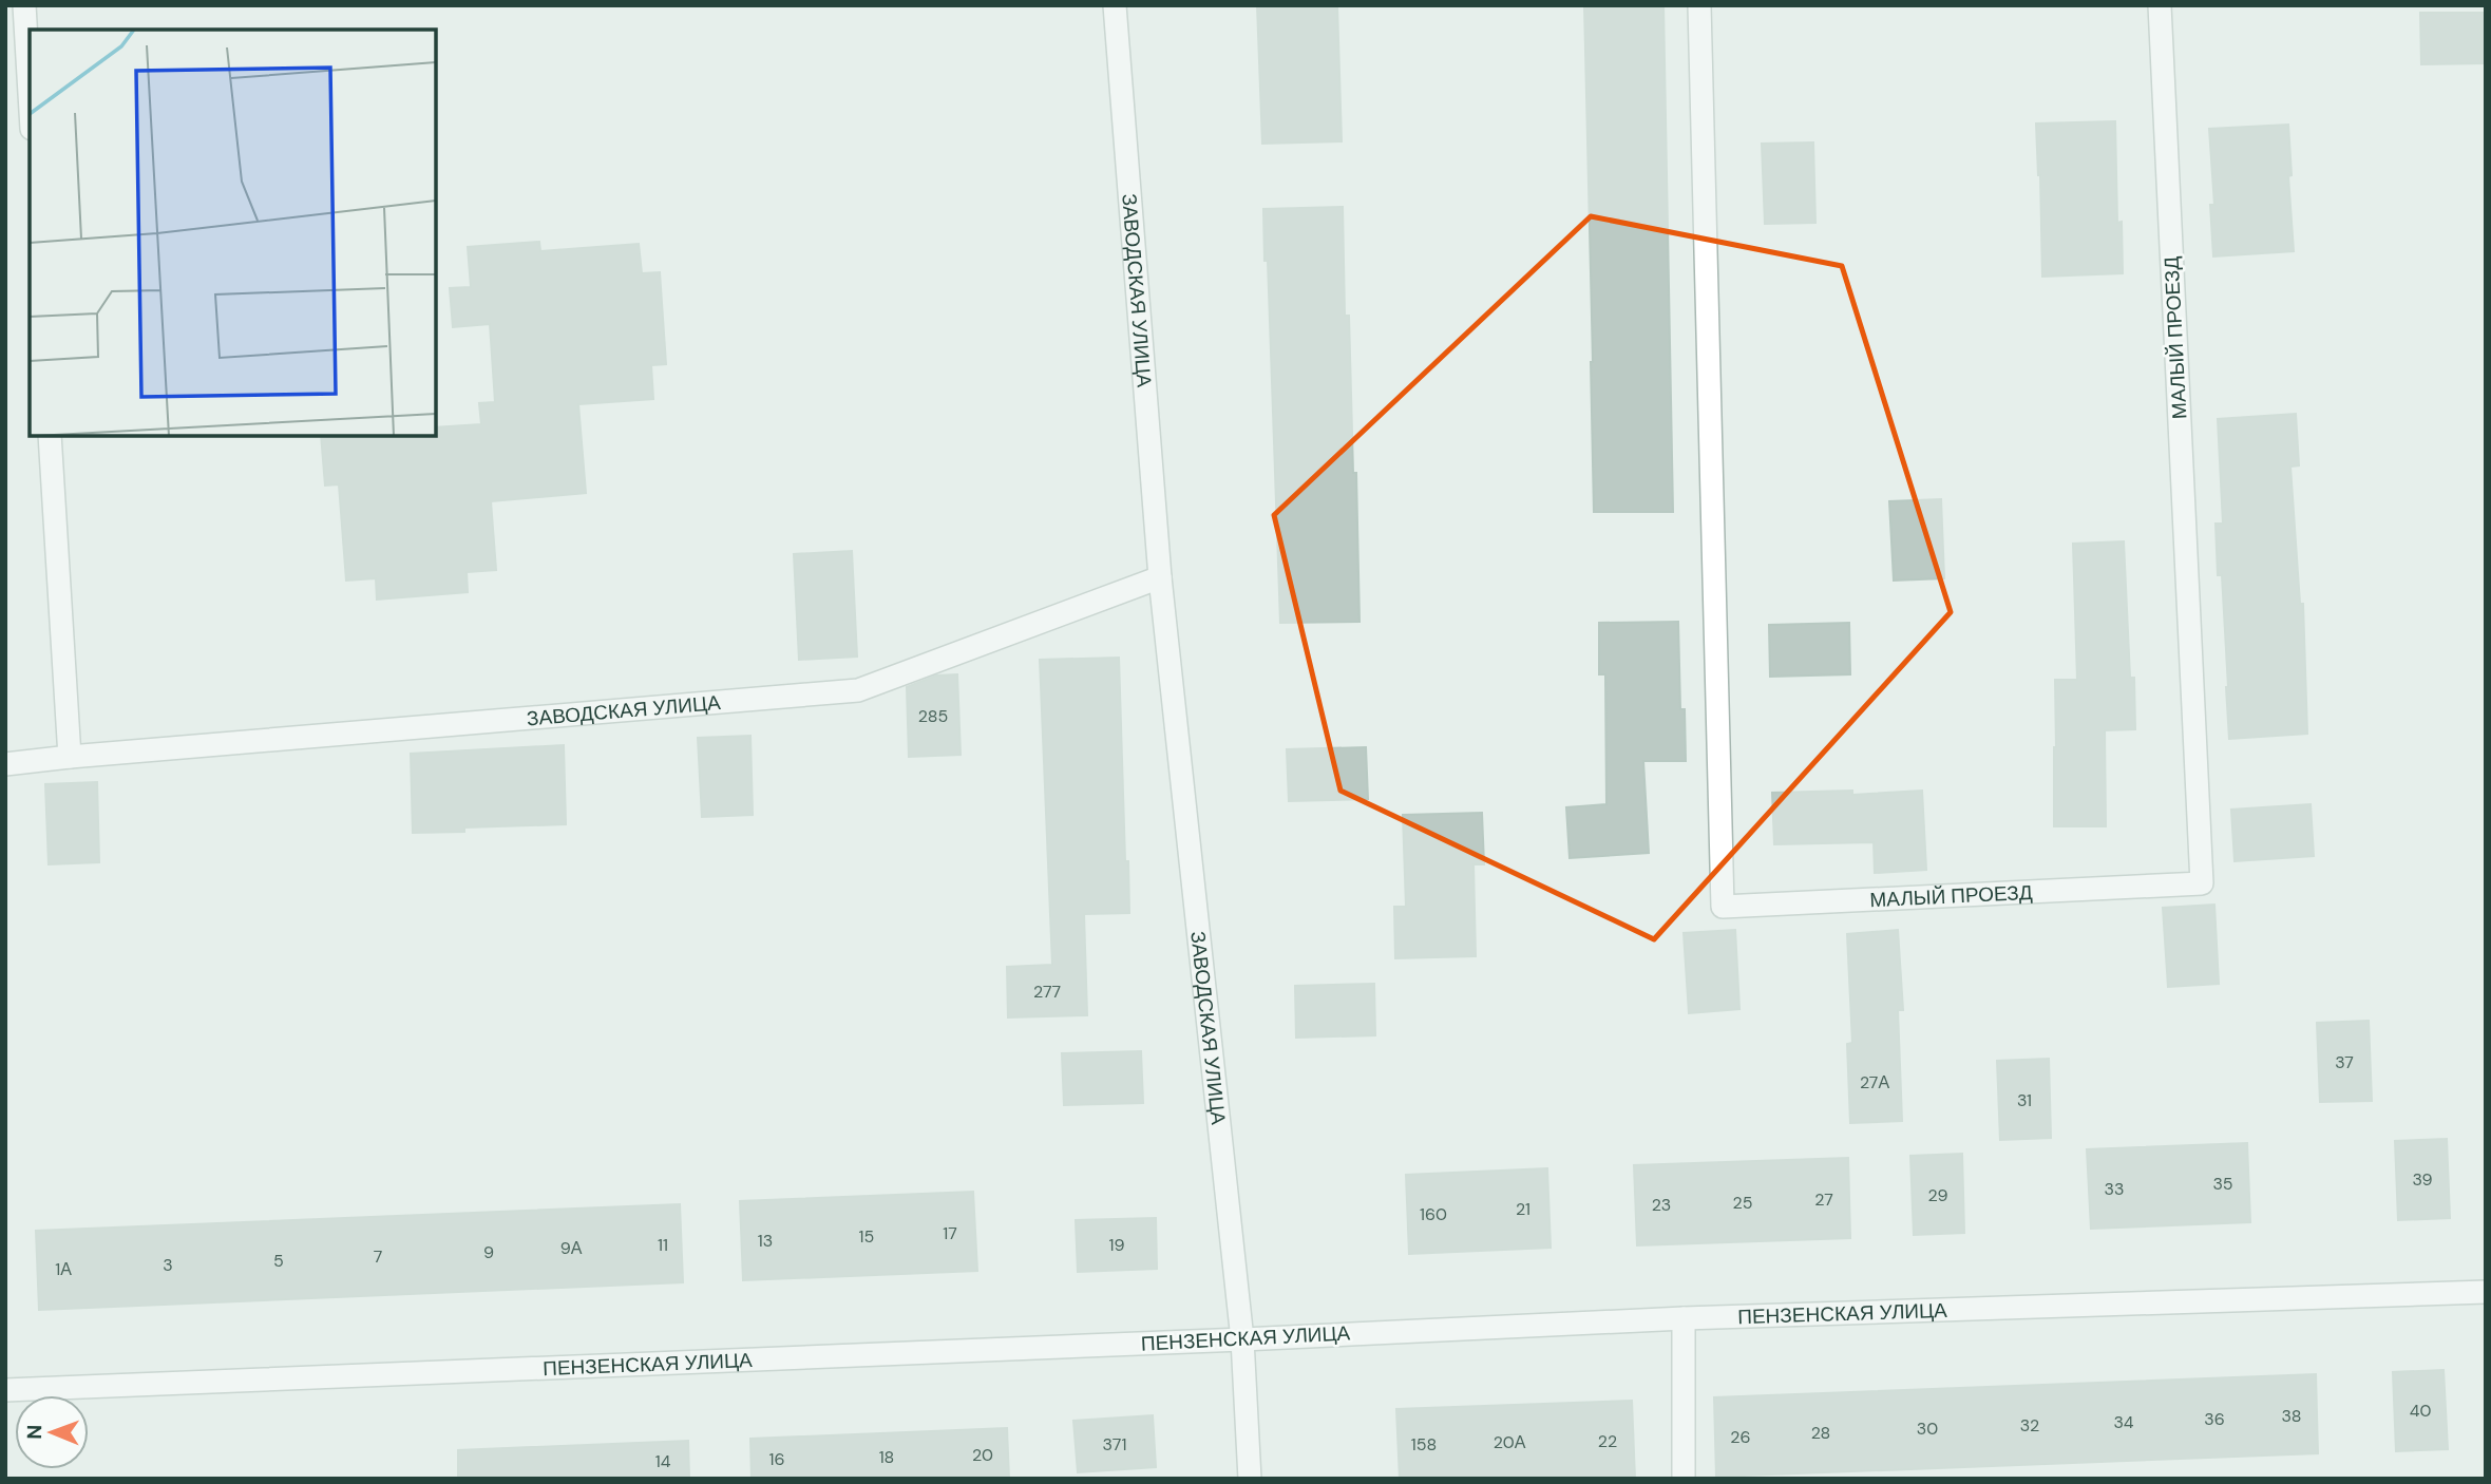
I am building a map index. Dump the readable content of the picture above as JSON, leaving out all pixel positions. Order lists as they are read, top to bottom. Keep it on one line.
{"streets":{"street":["ЗАВОДСКАЯ УЛИЦА","МАЛЫЙ ПРОЕЗД","ПЕНЗЕНСКАЯ УЛИЦА"]},"crossings":[["ЗАВОДСКАЯ УЛИЦА","ПЕНЗЕНСКАЯ УЛИЦА"]],"house_numbers":["285","277","37","27А","31","39","35","33","29","27","25","23","21","160","17","15","13","11","19","9А","9","7","5","3","1А","40","38","36","34","32","30","28","26","22","20А","371","158","20","18","16","14"],"north":"left"}
